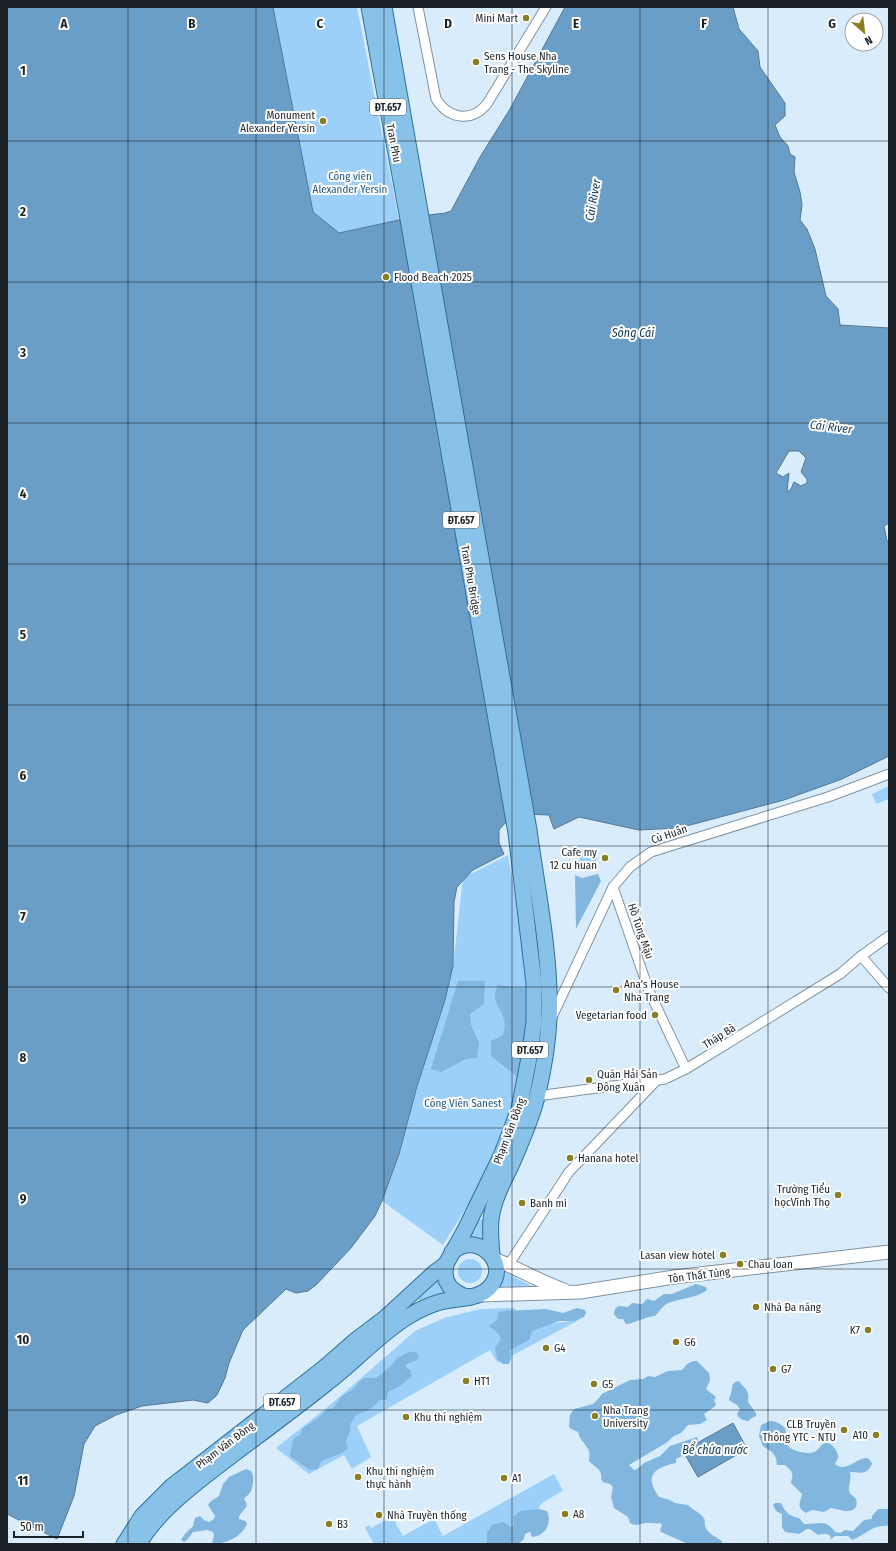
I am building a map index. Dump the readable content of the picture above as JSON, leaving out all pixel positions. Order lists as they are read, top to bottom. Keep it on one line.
{"streets":{"main road":["ĐT.657","Tran Phu","Tran Phu Bridge","Phạm Văn Đồng","Tôn Thất Tùng"],"street":["Cù Huân","Hồ Tùng Mậu","Tháp Bà"]},"crossings":[["Tran Phu","Tran Phu Bridge"],["Tran Phu Bridge","Phạm Văn Đồng"],["Cù Huân","Hồ Tùng Mậu"],["Cù Huân","Phạm Văn Đồng"],["Hồ Tùng Mậu","Tháp Bà"],["Tháp Bà","Phạm Văn Đồng"],["Phạm Văn Đồng","Tôn Thất Tùng"]],"water":["Cái River","Sông Cái","Bể chứa nước"],"parks":["Công viên Alexander Yersin","Công Viên Sanest"],"places":["Mini Mart","Sens House Nha Trang - The Skyline","Monument Alexander Yersin","Flood Beach 2025","Cafe my 12 cu huan","Ana's House Nha Trang","Vegetarian food","Quán Hải Sản Đông Xuân","Hanana hotel","Trường Tiểu họcVĩnh Thọ","Banh mi","Lasan view hotel","Chau loan","Nhà Đa năng","K7","G6","G4","G7","HT1","G5","Nha Trang University","Khu thí nghiệm","CLB Truyền Thông YTC - NTU","A10","Khu thí nghiệm thực hành","A1","A8","Nhà Truyền thống","B3"],"scale_bar":"50 m","north":"bottom right","grid":{"columns":["A","B","C","D","E","F","G"],"rows":["1","2","3","4","5","6","7","8","9","10","11"]}}
